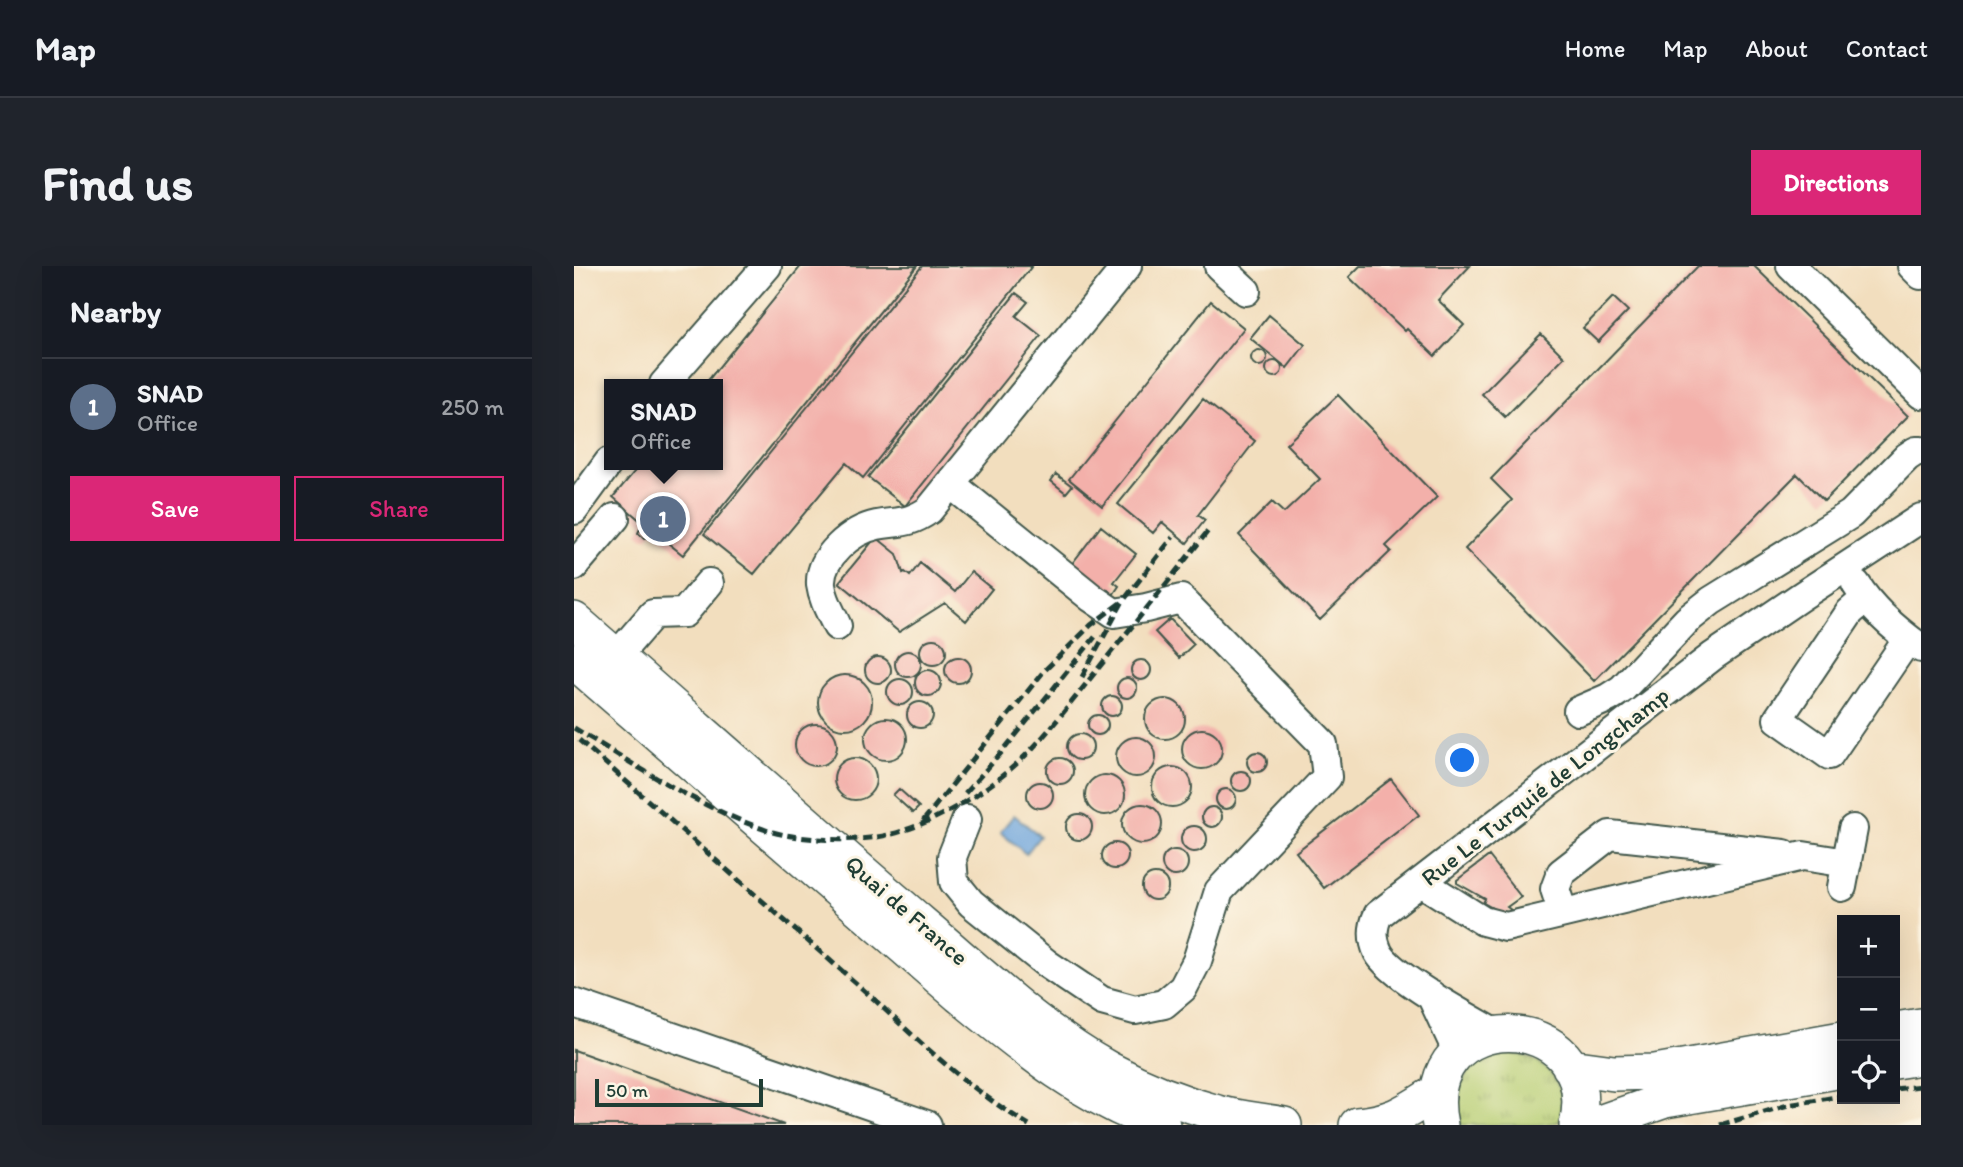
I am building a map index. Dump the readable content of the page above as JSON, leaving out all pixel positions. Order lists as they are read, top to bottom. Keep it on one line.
{"streets":{"main road":["Quai de France"],"street":["Rue Le Turquié de Longchamp"]},"scale_bar":"50 m","page":{"header":"Map","nav":["Home","Map","About","Contact"],"buttons":["Directions",["Save","Share"]],"title":"Find us","heading":"Nearby","list":[{"mark":"1","name":"SNAD","note":"Office","value":"250 m"}],"popup":["SNAD","Office"],"pins":"1","map_buttons":["+","−"],"scale":"50 m"}}
